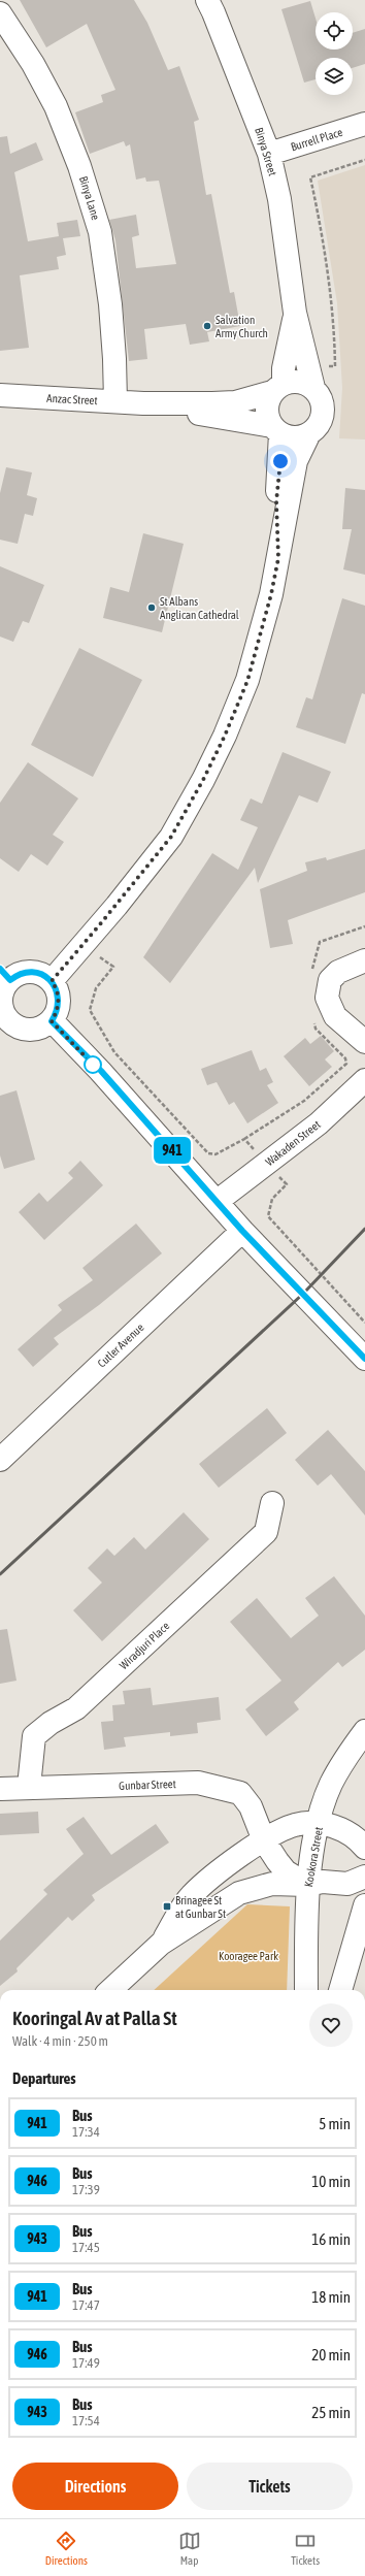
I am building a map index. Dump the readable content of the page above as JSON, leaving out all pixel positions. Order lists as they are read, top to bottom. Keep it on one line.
{"streets":{"street":["Burrell Place","Binya Street","Binya Lane","Anzac Street","Wakaden Street","Cutler Avenue","Wiradjuri Place","Gunbar Street","Kookora Street"]},"crossings":[["Burrell Place","Binya Street"],["Binya Street","Anzac Street"],["Binya Lane","Anzac Street"],["Wiradjuri Place","Gunbar Street"],["Gunbar Street","Kookora Street"]],"parks":["Kooragee Park"],"places":{"other":["Salvation Army Church","St Albans Anglican Cathedral"],"transit":["Brinagee St at Gunbar St"]},"lines":["bus line 941"],"page":{"on_map":"941","heading":[["Kooringal Av at Palla St","Walk · 4 min · 250 m"],"Departures"],"list":[{"mark":"941","name":"Bus","note":"17:34","value":"5 min"},{"mark":"946","name":"Bus","note":"17:39","value":"10 min"},{"mark":"943","name":"Bus","note":"17:45","value":"16 min"},{"mark":"941","name":"Bus","note":"17:47","value":"18 min"},{"mark":"946","name":"Bus","note":"17:49","value":"20 min"},{"mark":"943","name":"Bus","note":"17:54","value":"25 min"}],"buttons":["Directions","Tickets"],"tabs":["Directions","Map","Tickets"]}}
